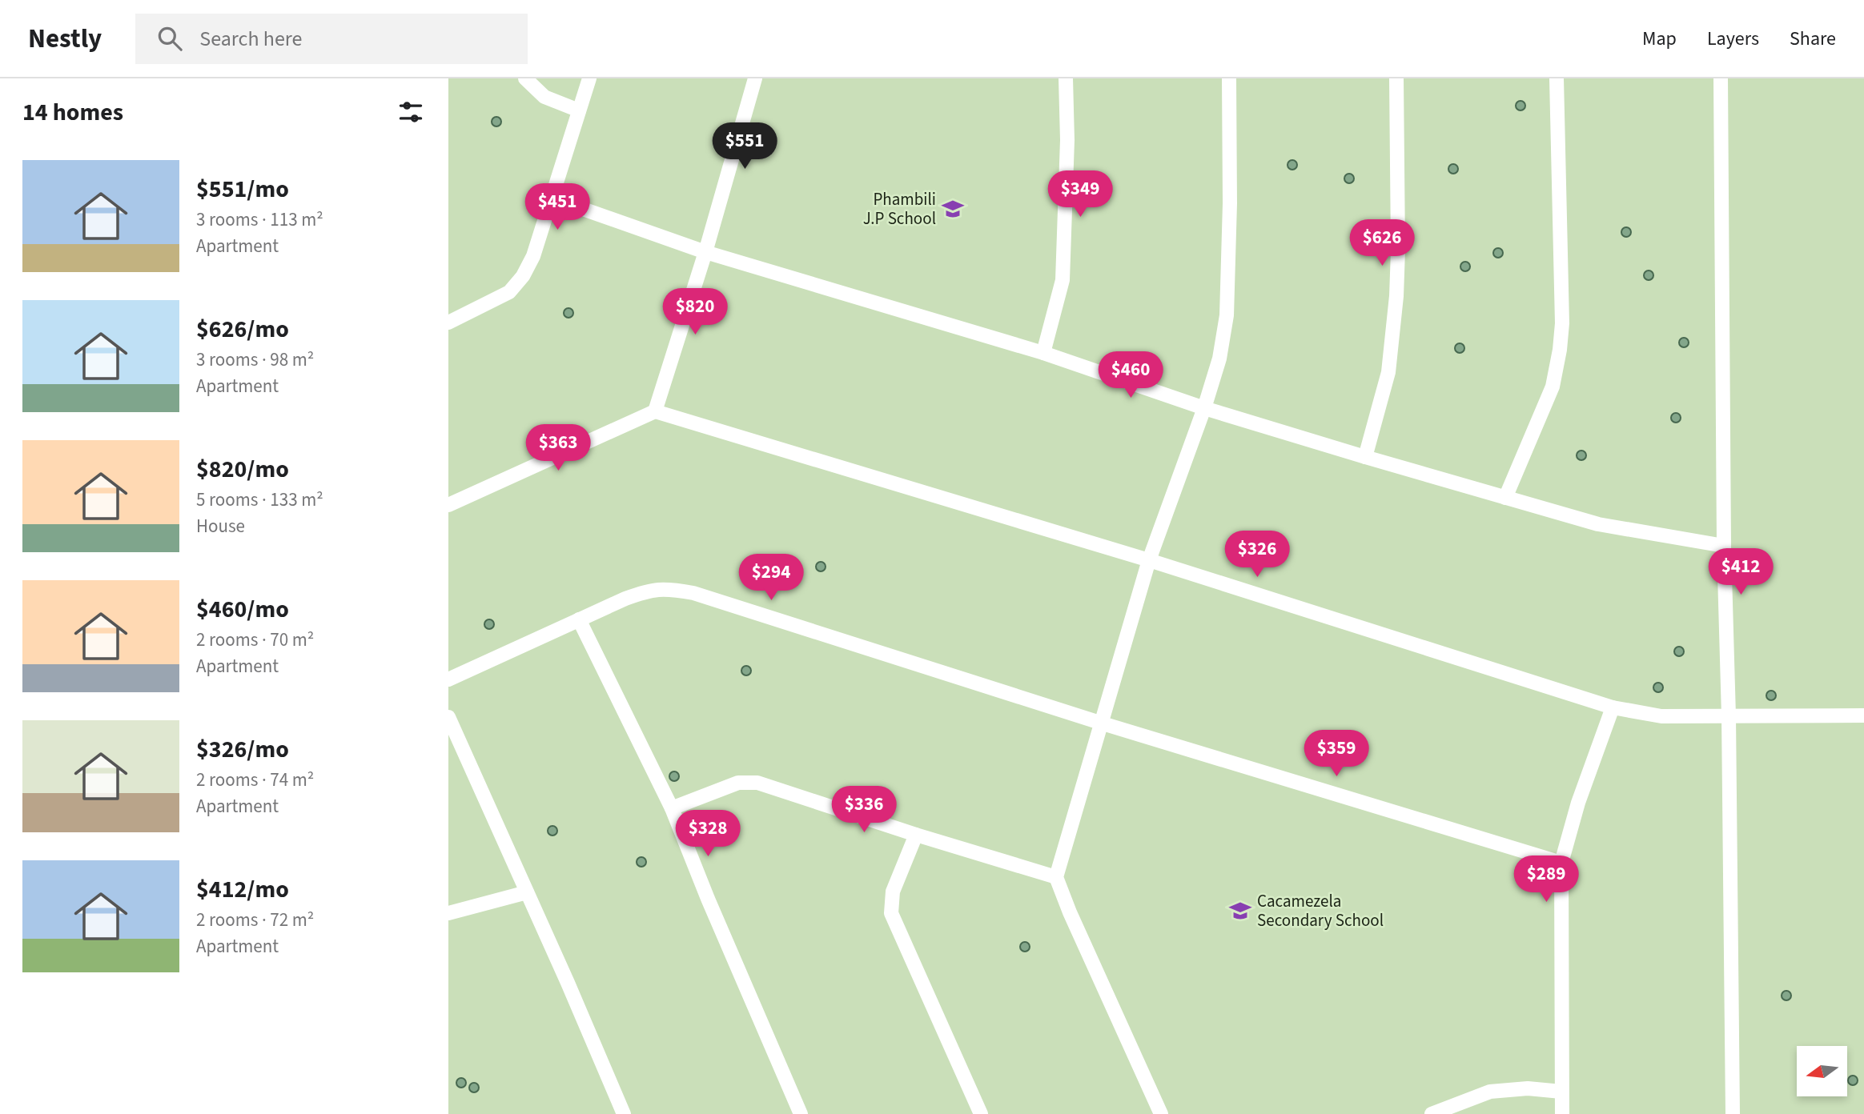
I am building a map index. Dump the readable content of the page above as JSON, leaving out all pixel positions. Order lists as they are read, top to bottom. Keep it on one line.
{"places":{"school or university":["Phambili J.P School","Cacamezela Secondary School"]},"north":"left","page":{"header":"Nestly","search":"Search here","nav":["Map","Layers","Share"],"heading":"14 homes","price":["$551","$349","$451","$626","$820","$460","$363","$326","$412","$294","$359","$336","$328","$289"],"list":[{"name":"$551/mo","note":"3 rooms · 113 m² · Apartment"},{"name":"$626/mo","note":"3 rooms · 98 m² · Apartment"},{"name":"$820/mo","note":"5 rooms · 133 m² · House"},{"name":"$460/mo","note":"2 rooms · 70 m² · Apartment"},{"name":"$326/mo","note":"2 rooms · 74 m² · Apartment"},{"name":"$412/mo","note":"2 rooms · 72 m² · Apartment"}]}}
